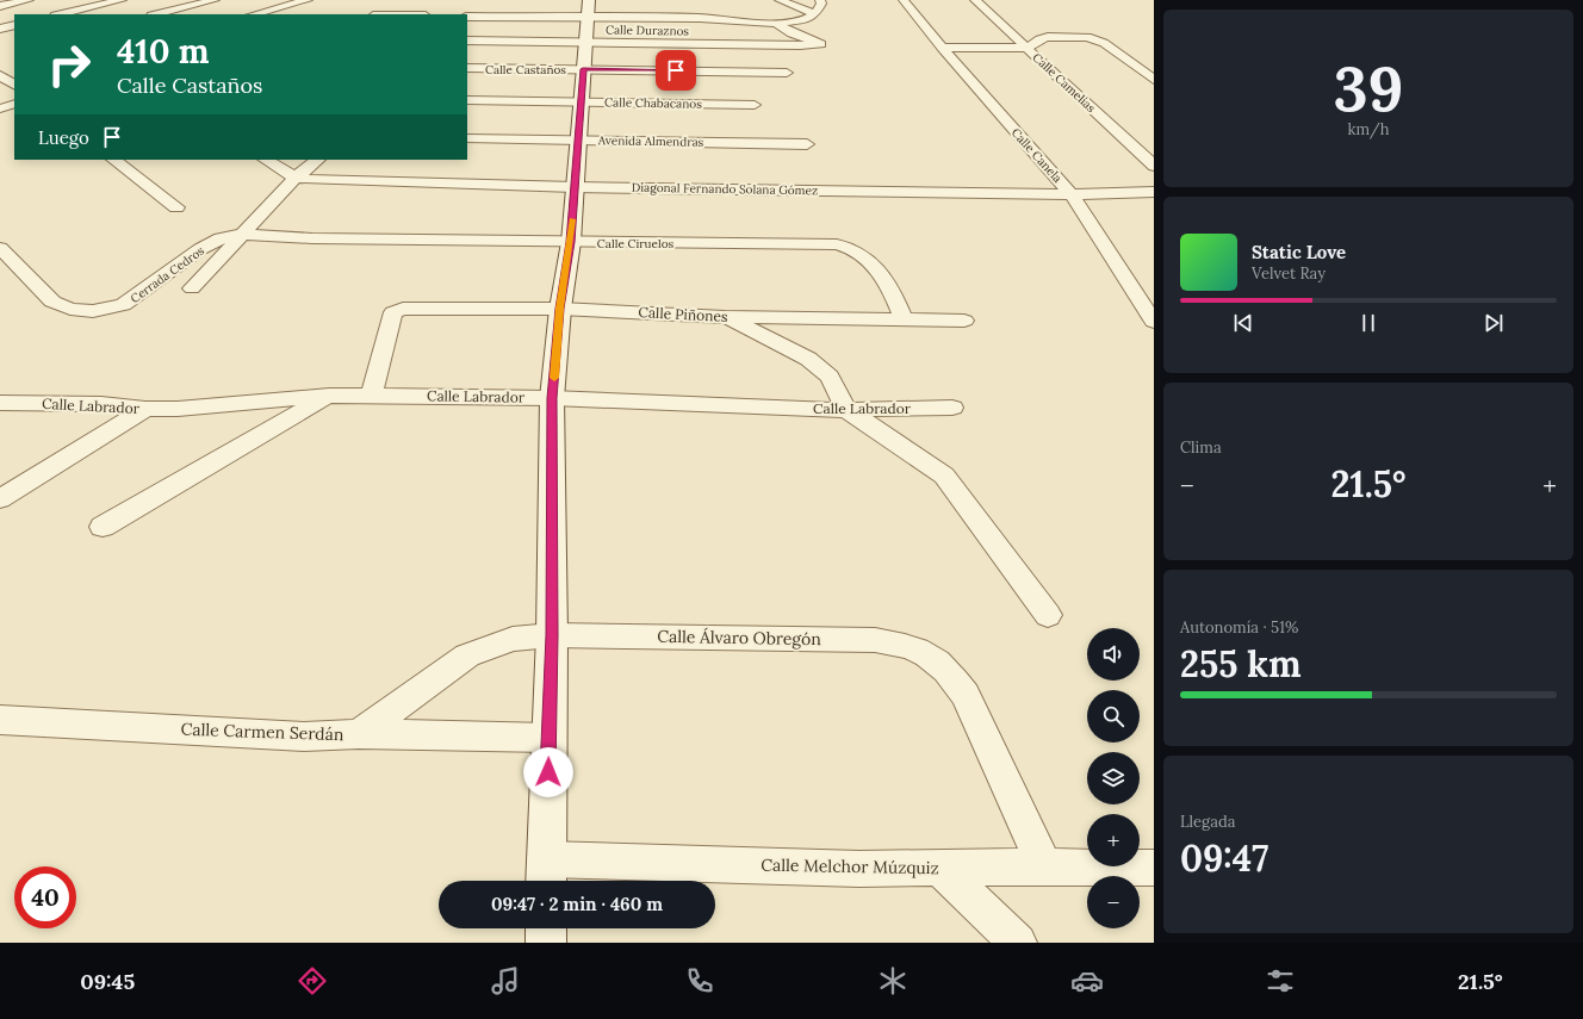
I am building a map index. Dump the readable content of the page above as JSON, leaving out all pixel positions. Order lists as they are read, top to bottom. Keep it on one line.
{"streets":{"street":["Calle Duraznos","Calle Castaños","Calle Camelias","Calle Chabacanos","Avenida Almendras","Calle Canela","Diagonal Fernando Solana Gómez","Calle Ciruelos","Cerrada Cedros","Calle Piñones","Calle Labrador","Calle Álvaro Obregón","Calle Carmen Serdán","Calle Melchor Múzquiz"]},"crossings":[["Calle Canela","Diagonal Fernando Solana Gómez"],["Calle Ciruelos","Cerrada Cedros"],["Calle Ciruelos","Calle Piñones"],["Calle Piñones","Calle Labrador"],["Calle Álvaro Obregón","Calle Carmen Serdán"],["Calle Álvaro Obregón","Calle Melchor Múzquiz"]],"page":{"tile":[["39","km/h"],"Clima",["Autonomía · 51%","255 km"],["Llegada","09:47"]],"turn":["410 m","Calle Castaños"],"then":"Luego","song":["Static Love","Velvet Ray"],"heat":["−","21.5°","+"],"map_buttons":["+","−"],"limit":"40","trip":"09:47 · 2 min · 460 m","tabs":["09:45","21.5°"]}}
